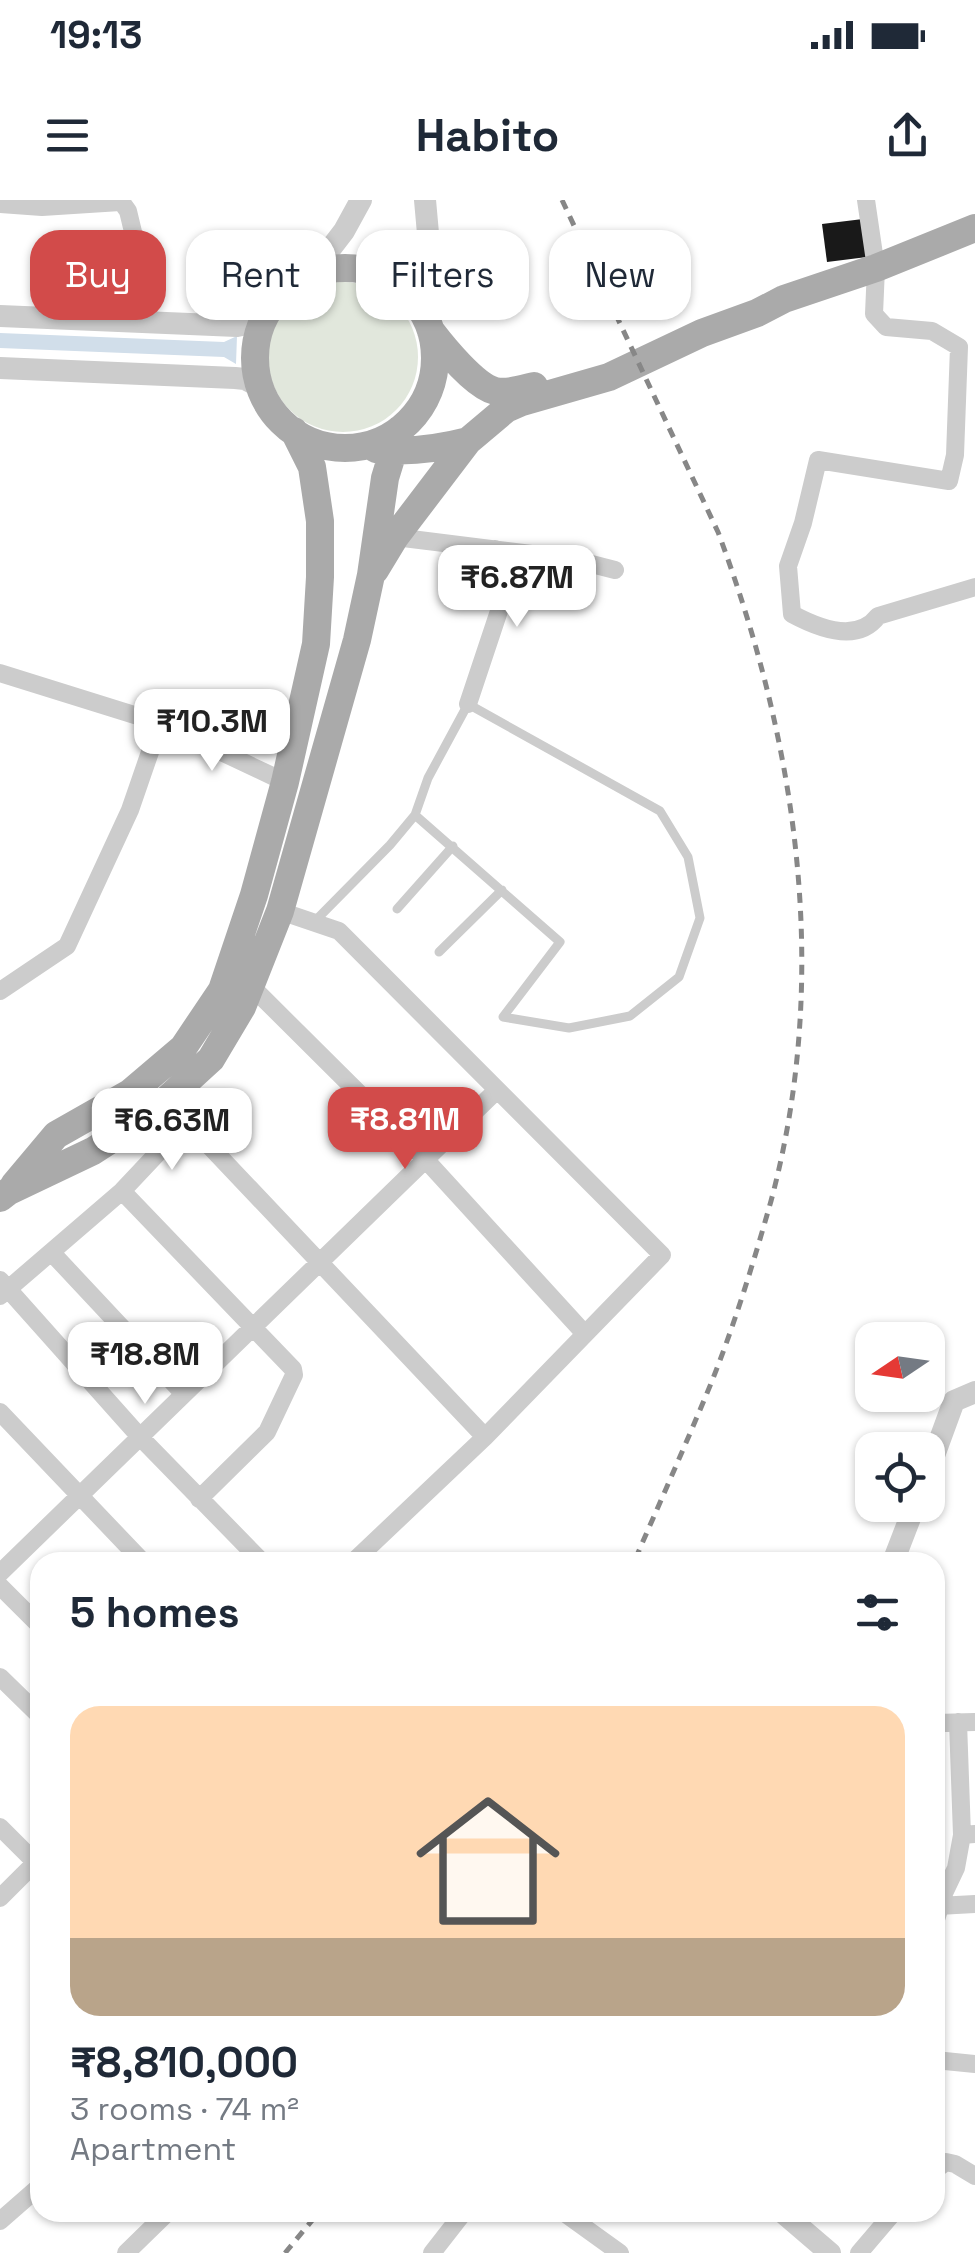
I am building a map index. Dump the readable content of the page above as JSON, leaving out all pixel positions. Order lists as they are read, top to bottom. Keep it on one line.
{"north":"left","page":{"status":"19:13","header":"Habito","chip":["Buy","Rent","Filters","New"],"price":["₹6.87M","₹10.3M","₹8.81M","₹6.63M","₹18.8M"],"heading":"5 homes","list":[{"name":"₹8,810,000","note":"3 rooms · 74 m² · Apartment"}]}}
